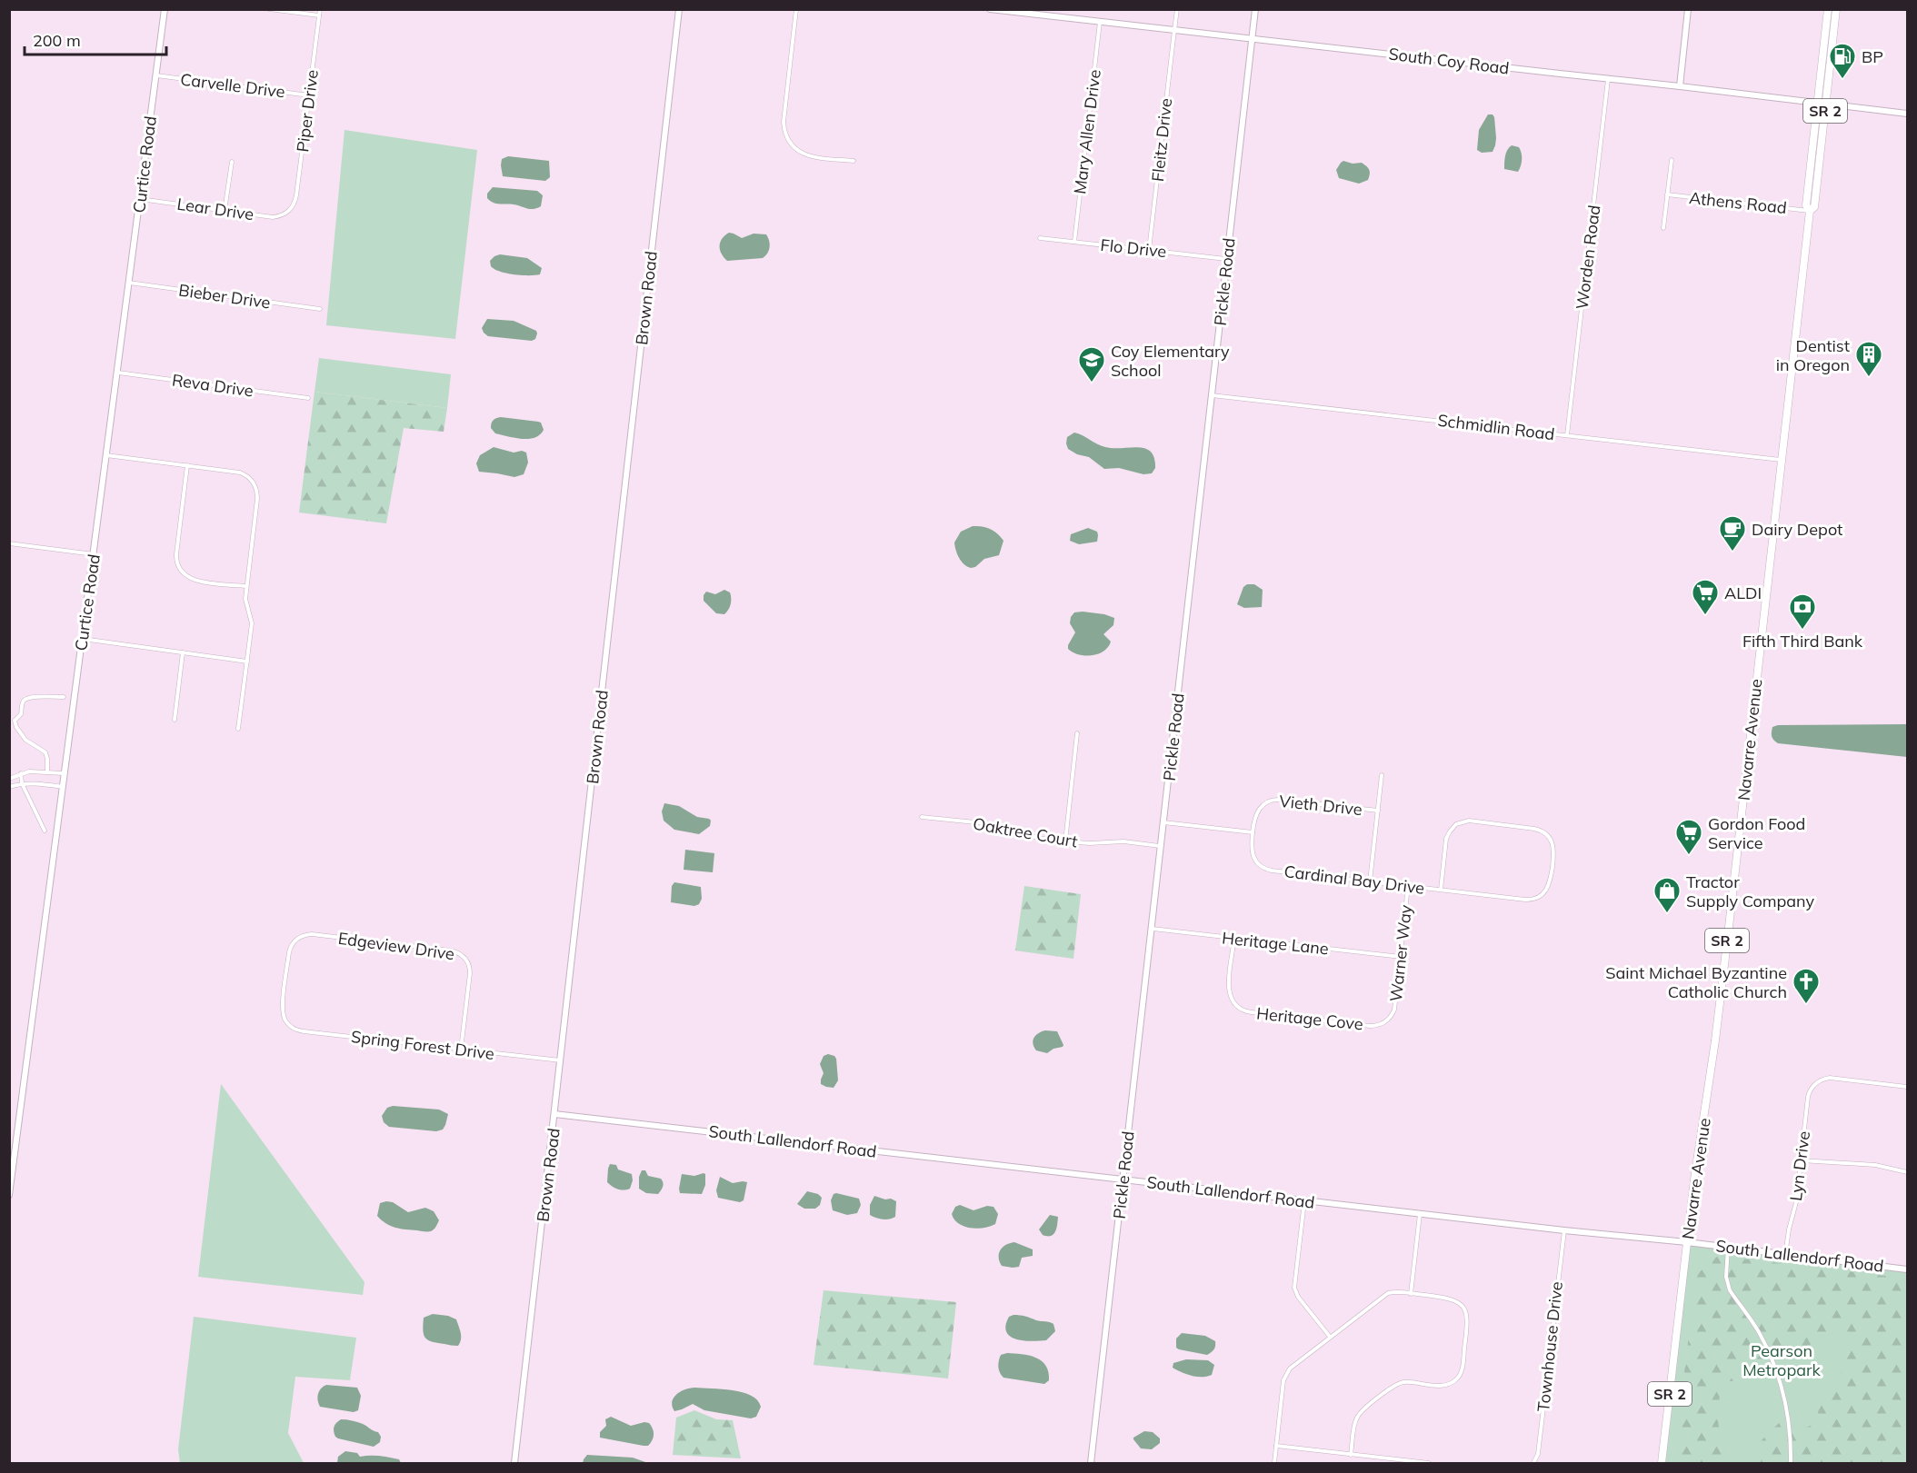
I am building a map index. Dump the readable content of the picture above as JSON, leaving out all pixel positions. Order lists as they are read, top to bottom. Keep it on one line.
{"streets":{"highway":["SR 2","Navarre Avenue"],"street":["South Coy Road","Carvelle Drive","Piper Drive","Mary Allen Drive","Fleitz Drive","Curtice Road","Athens Road","Lear Drive","Flo Drive","Worden Road","Pickle Road","Bieber Drive","Brown Road","Reva Drive","Schmidlin Road","Vieth Drive","Oaktree Court","Cardinal Bay Drive","Heritage Lane","Edgeview Drive","Warner Way","Heritage Cove","Spring Forest Drive","South Lallendorf Road","Lyn Drive","Townhouse Drive"]},"crossings":[["South Coy Road","Mary Allen Drive"],["South Coy Road","Fleitz Drive"],["South Coy Road","Worden Road"],["South Coy Road","Pickle Road"],["South Coy Road","Navarre Avenue"],["Carvelle Drive","Piper Drive"],["Carvelle Drive","Curtice Road"],["Piper Drive","Lear Drive"],["Mary Allen Drive","Flo Drive"],["Fleitz Drive","Flo Drive"],["Curtice Road","Lear Drive"],["Curtice Road","Bieber Drive"],["Curtice Road","Reva Drive"],["Athens Road","Navarre Avenue"],["Flo Drive","Pickle Road"],["Worden Road","Schmidlin Road"],["Pickle Road","Schmidlin Road"],["Pickle Road","Oaktree Court"],["Pickle Road","Heritage Lane"],["Pickle Road","South Lallendorf Road"],["Brown Road","Spring Forest Drive"],["Brown Road","South Lallendorf Road"],["Schmidlin Road","Navarre Avenue"],["Navarre Avenue","South Lallendorf Road"],["Vieth Drive","Cardinal Bay Drive"],["Cardinal Bay Drive","Warner Way"],["Heritage Lane","Warner Way"],["Heritage Lane","Heritage Cove"],["Edgeview Drive","Spring Forest Drive"],["Warner Way","Heritage Cove"],["South Lallendorf Road","Lyn Drive"],["South Lallendorf Road","Townhouse Drive"]],"parks":["Pearson Metropark"],"places":{"fuel station":["BP"],"building":["Dentist in Oregon"],"school or university":["Coy Elementary School"],"cafe":["Dairy Depot"],"supermarket":["ALDI","Gordon Food Service"],"bank":["Fifth Third Bank"],"shop":["Tractor Supply Company"],"church":["Saint Michael Byzantine Catholic Church"]},"scale_bar":"200 m"}
